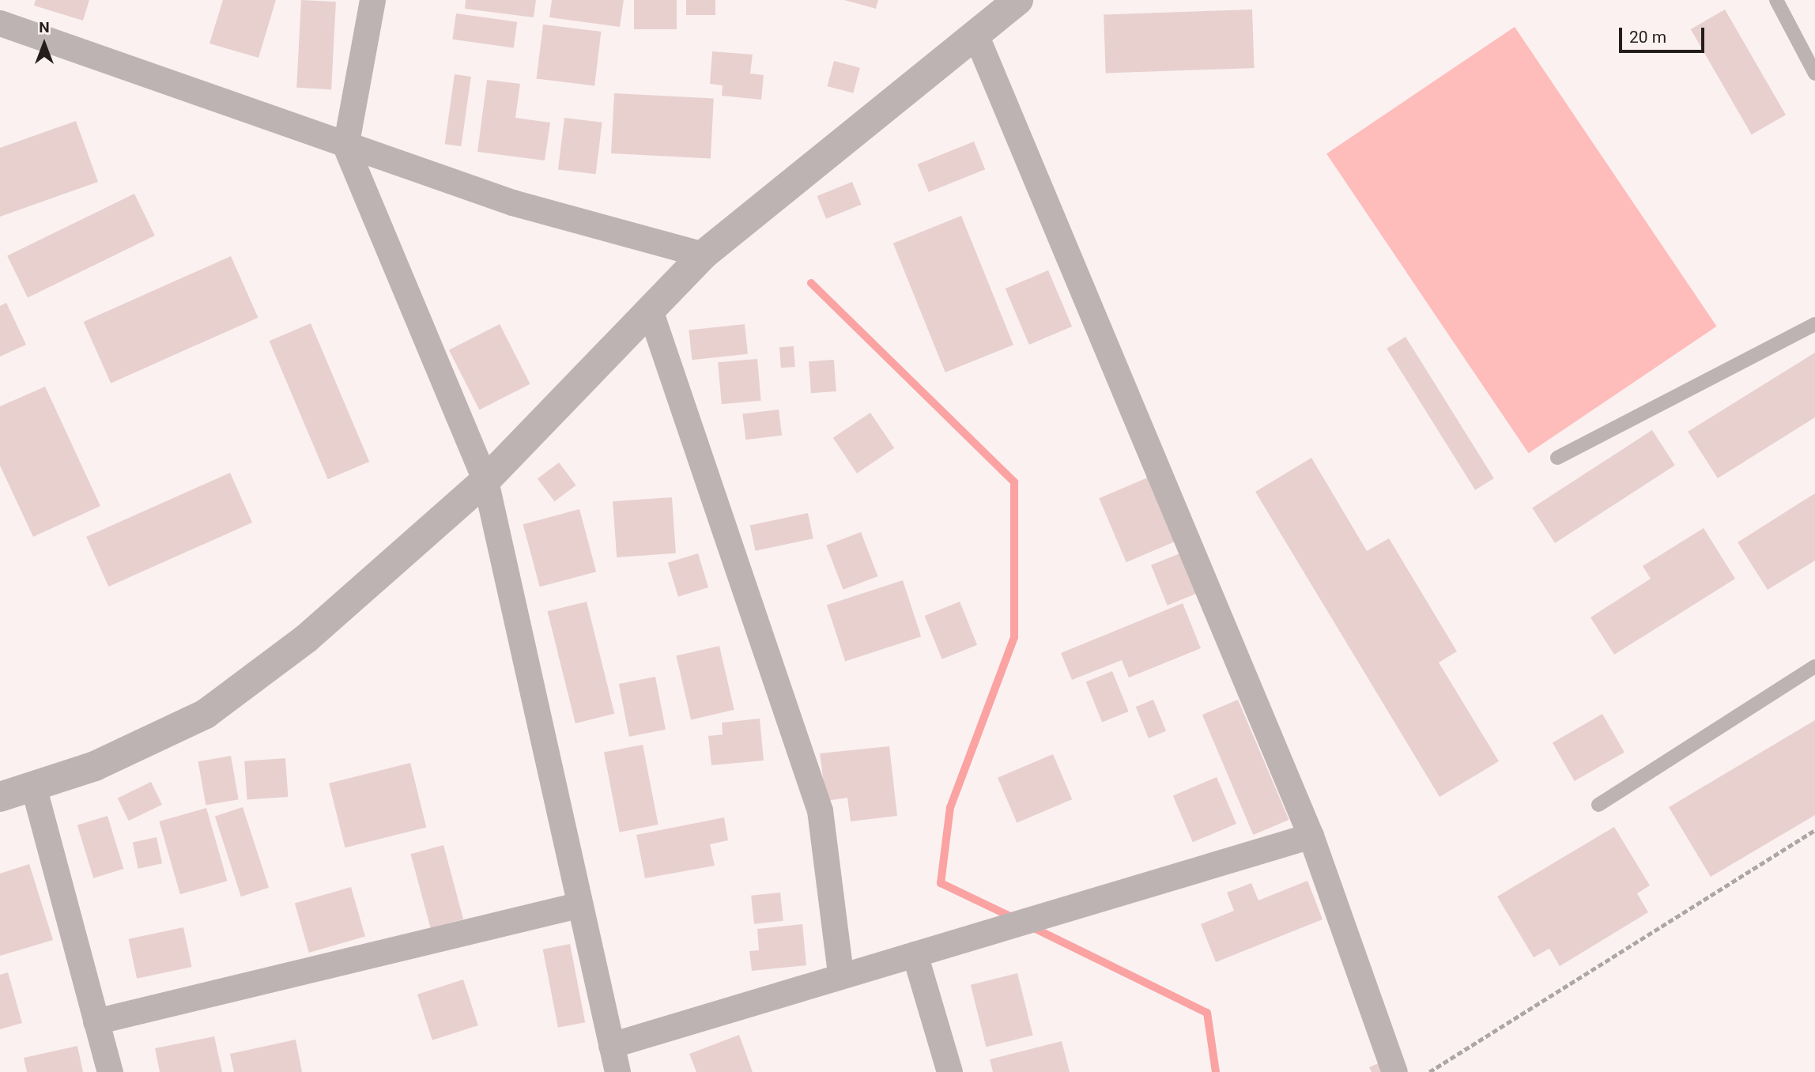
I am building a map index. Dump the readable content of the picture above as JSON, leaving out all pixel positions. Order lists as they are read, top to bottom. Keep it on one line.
{"scale_bar":"20 m","north":"top"}
